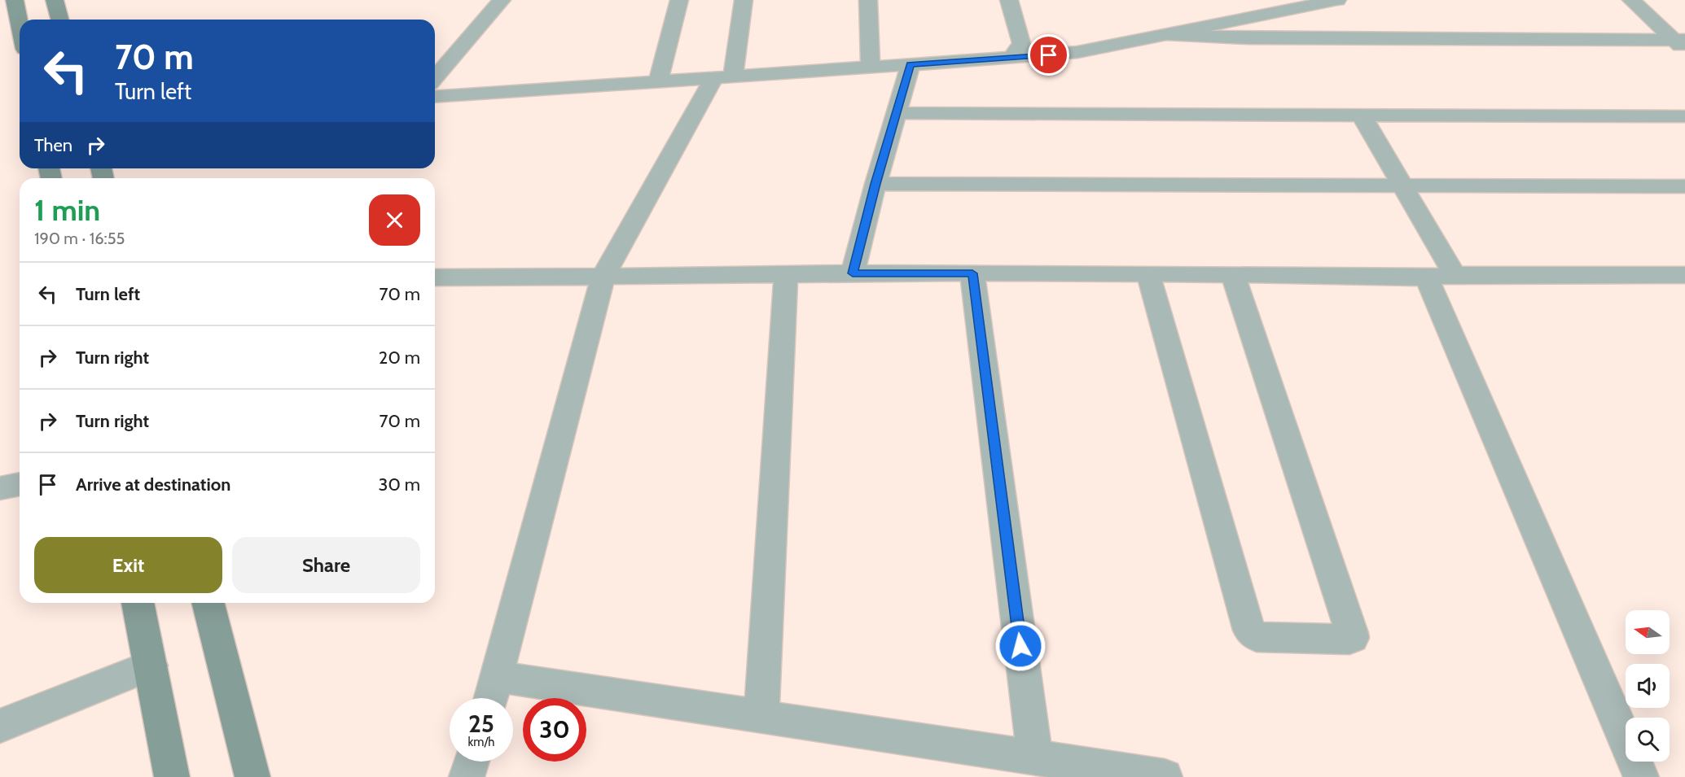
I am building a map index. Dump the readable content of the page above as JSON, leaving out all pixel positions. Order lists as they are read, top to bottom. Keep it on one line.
{"north":"left","page":{"turn":["70 m","Turn left"],"then":"Then","heading":["1 min","190 m · 16:55"],"list":[{"name":"Turn left","value":"70 m"},{"name":"Turn right","value":"20 m"},{"name":"Turn right","value":"70 m"},{"name":"Arrive at destination","value":"30 m"}],"buttons":["Exit","Share"],"speed":"25 km/h","limit":"30"}}
